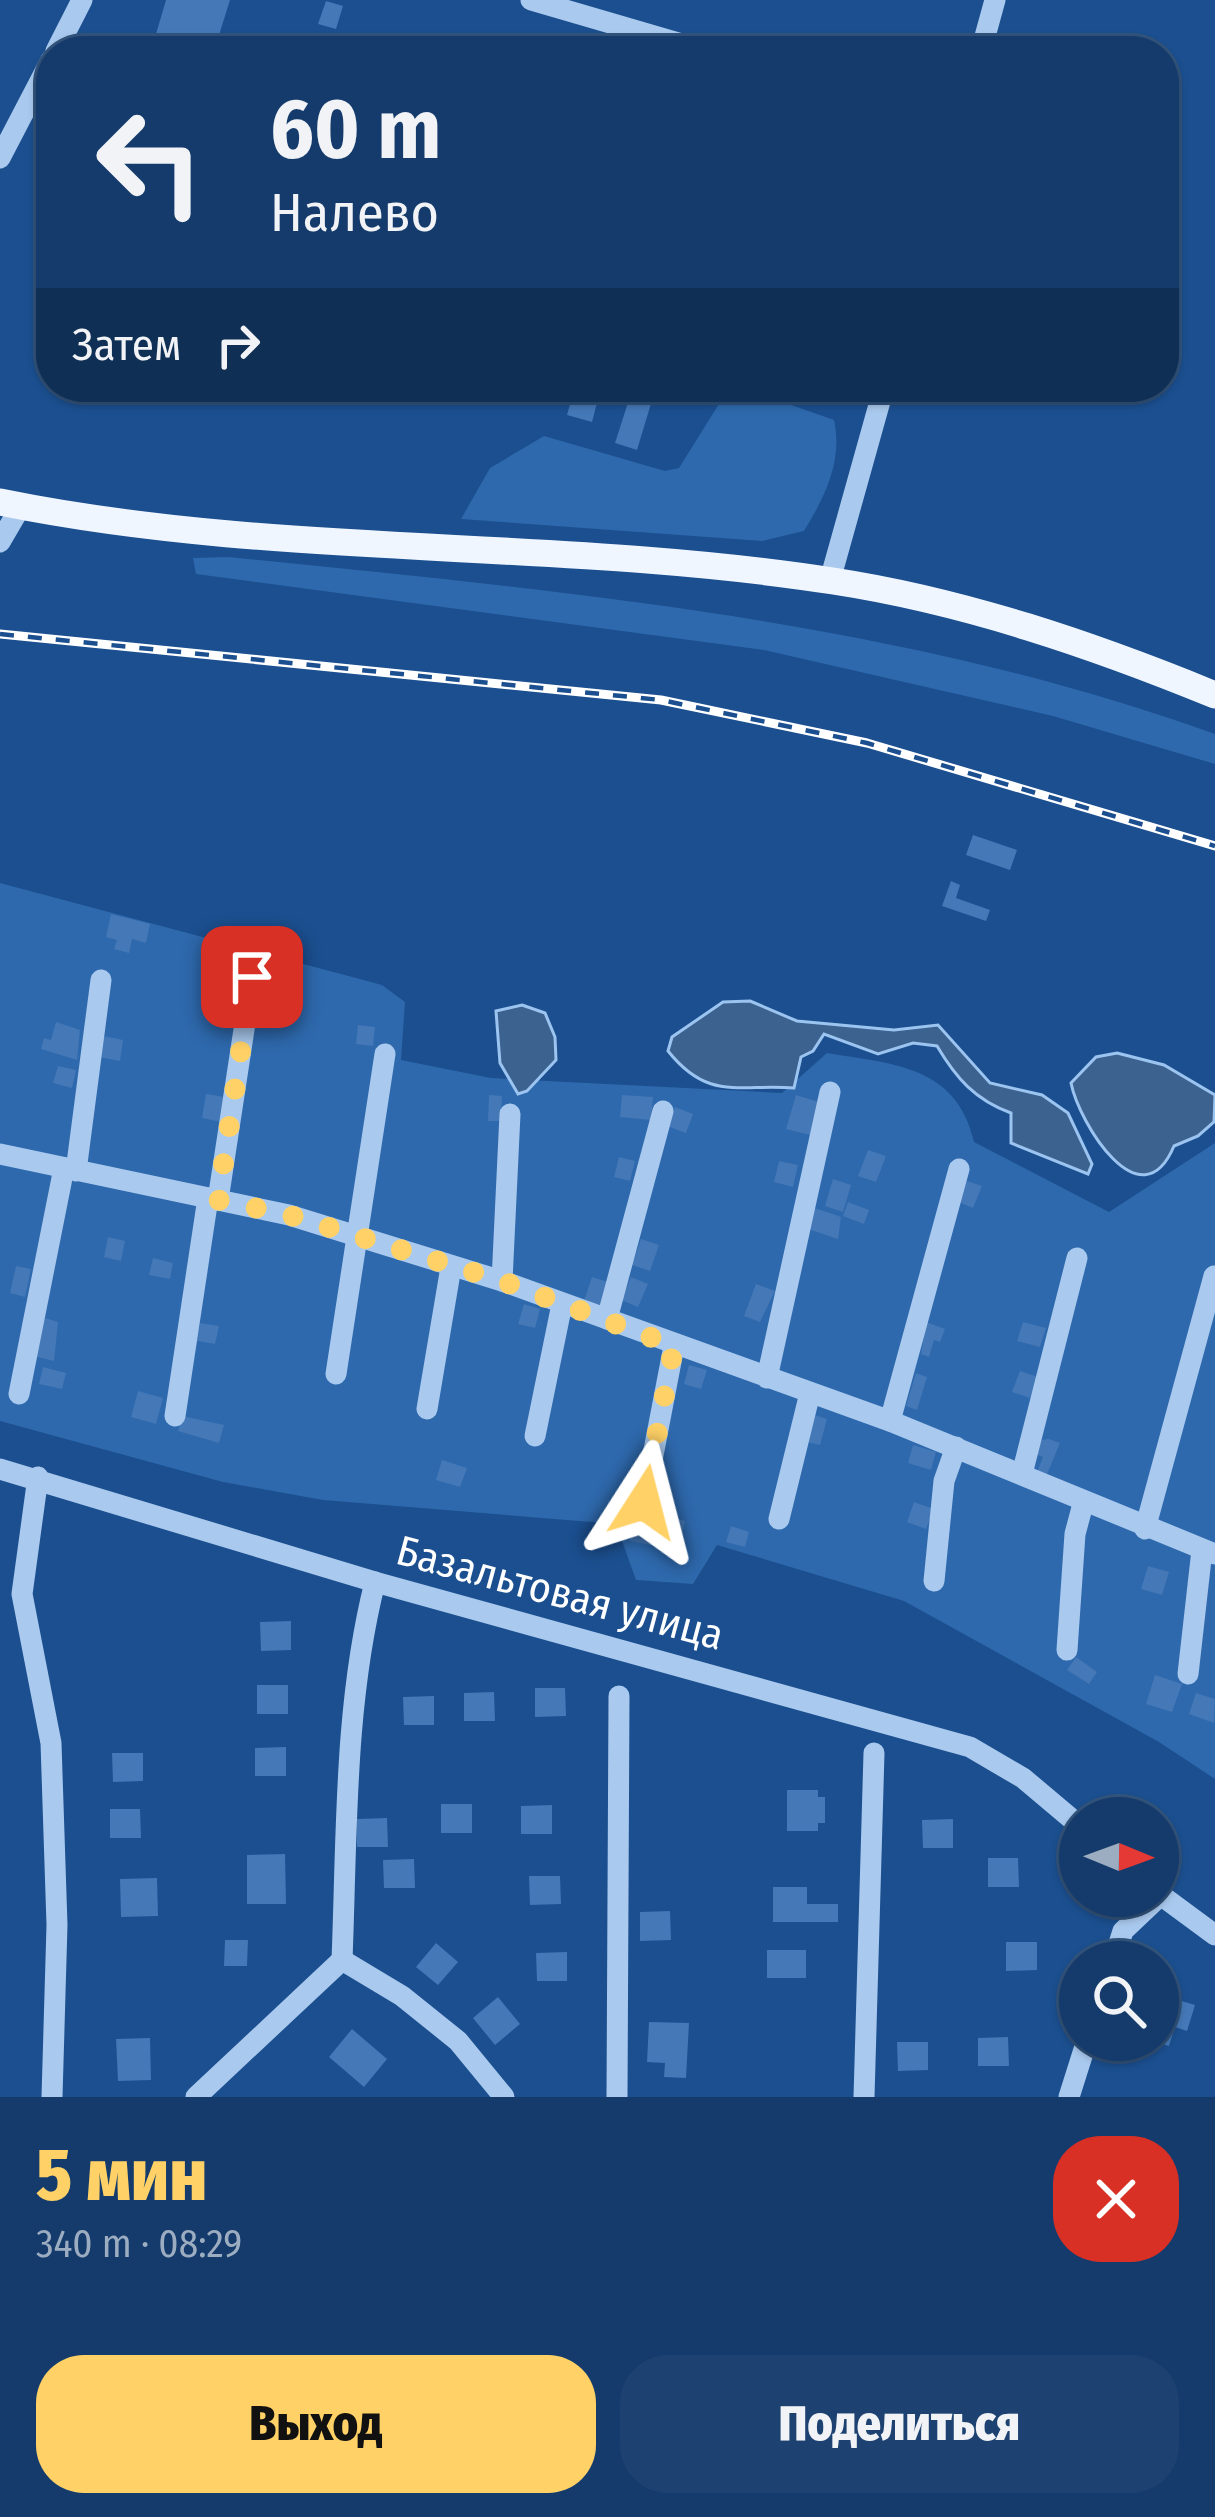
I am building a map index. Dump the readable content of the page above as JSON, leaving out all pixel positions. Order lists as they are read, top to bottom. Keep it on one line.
{"streets":{"street":["Базальтовая улица"]},"north":"right","page":{"turn":["60 m","Налево"],"then":"Затем","heading":["5 мин","340 m · 08:29"],"buttons":["Выход","Поделиться"]}}
